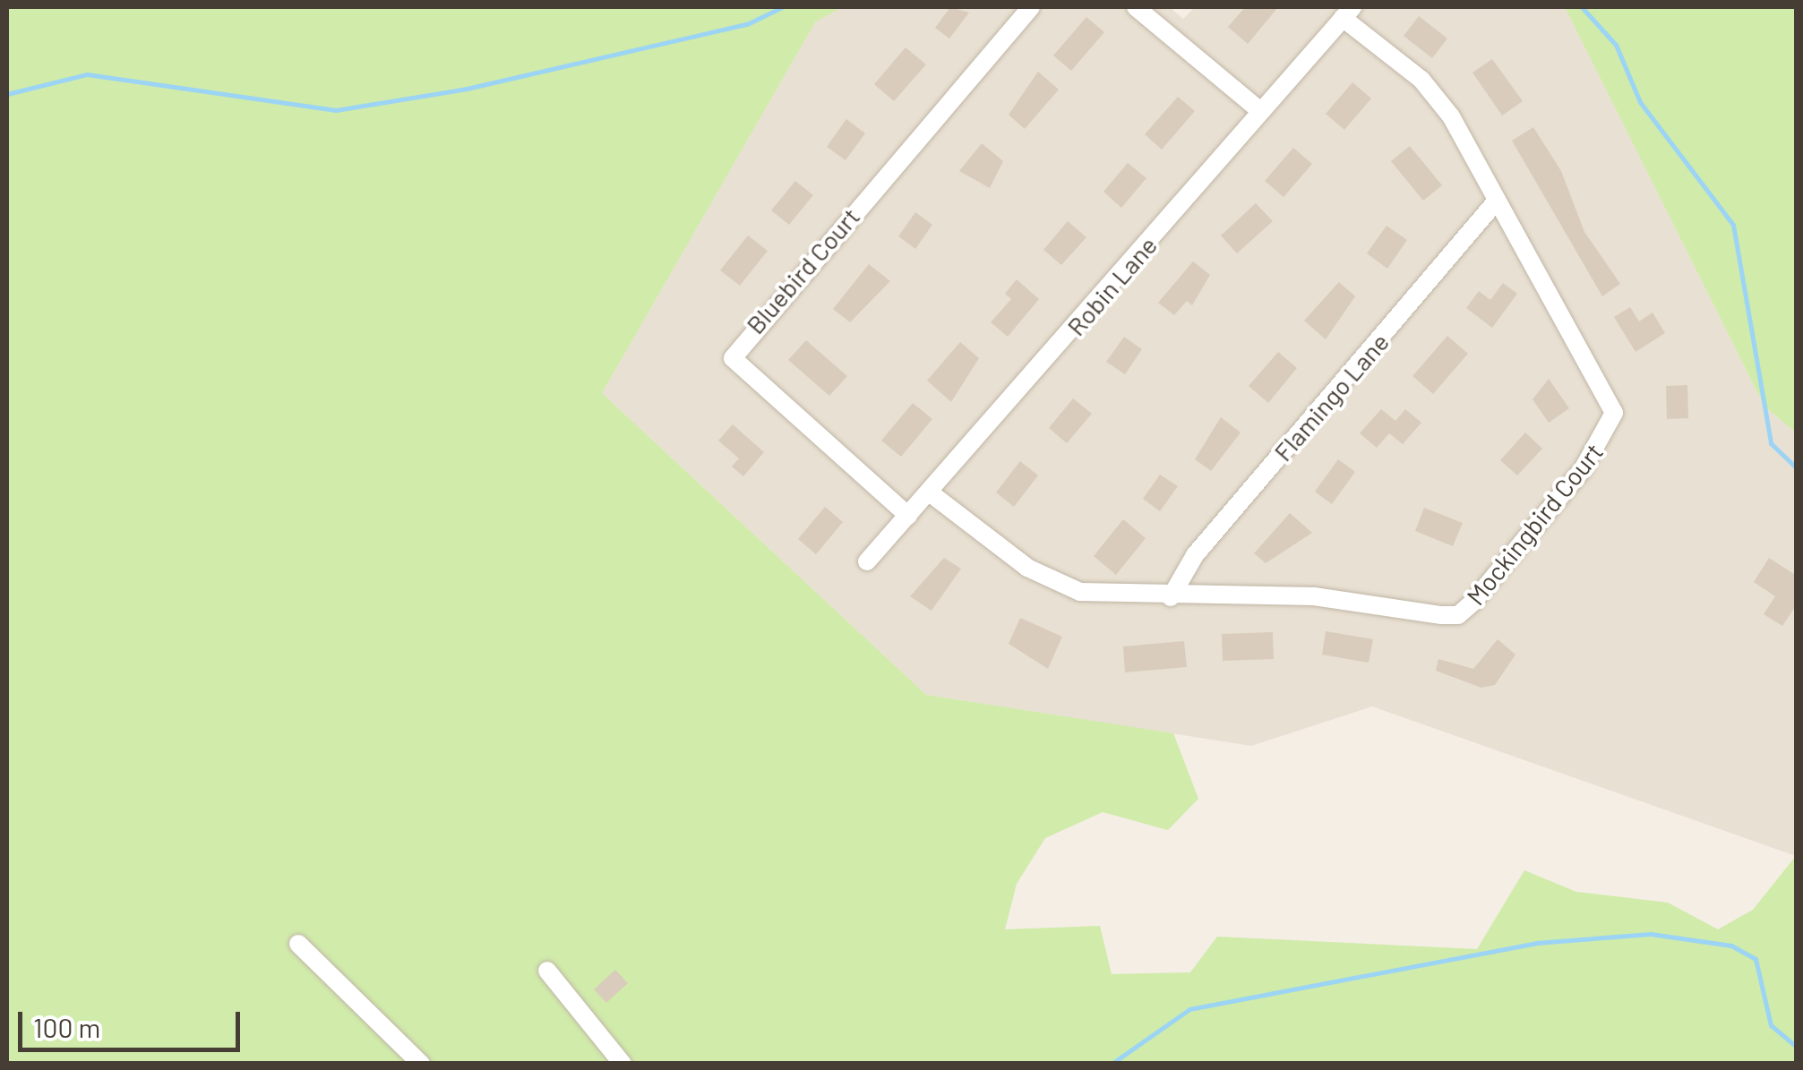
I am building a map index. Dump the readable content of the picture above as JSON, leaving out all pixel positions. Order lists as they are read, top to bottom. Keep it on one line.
{"streets":{"street":["Bluebird Court","Robin Lane","Flamingo Lane","Mockingbird Court"]},"crossings":[["Bluebird Court","Robin Lane"],["Robin Lane","Mockingbird Court"],["Flamingo Lane","Mockingbird Court"]],"scale_bar":"100 m"}
